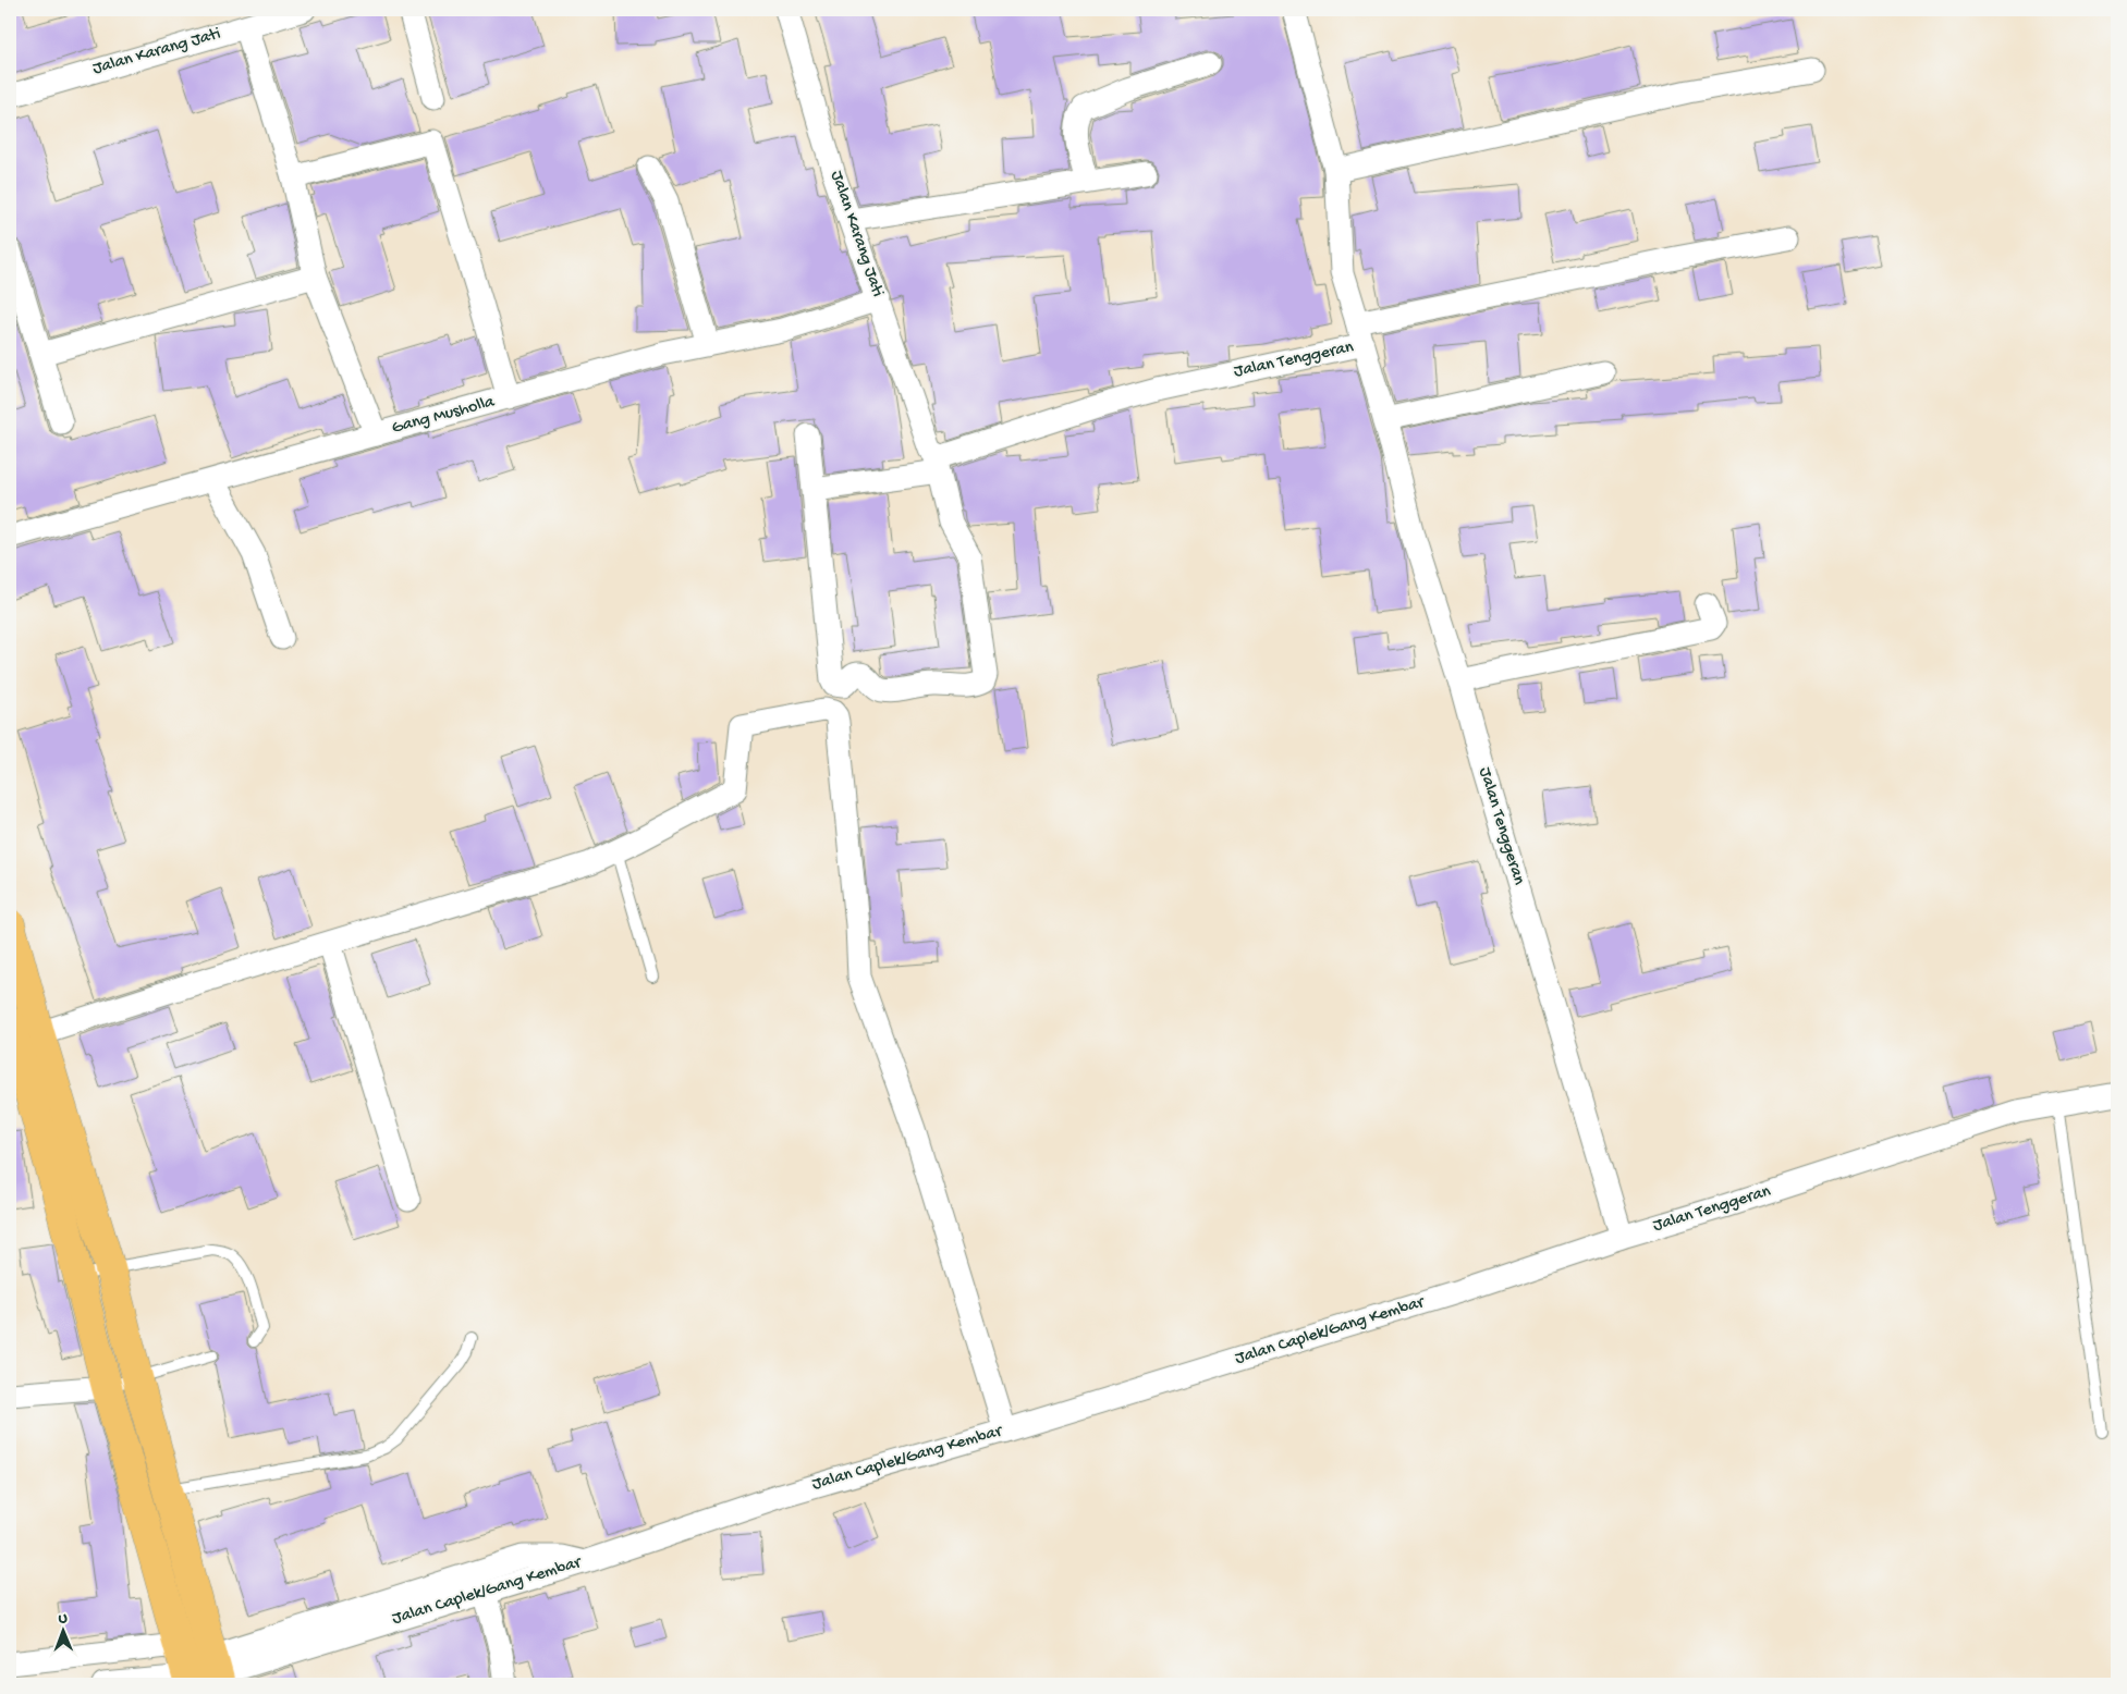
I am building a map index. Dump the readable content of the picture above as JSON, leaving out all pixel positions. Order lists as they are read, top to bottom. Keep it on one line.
{"streets":{"street":["Jalan Karang Jati","Jalan Tenggeran","Gang Musholla","Jalan Caplek/Gang Kembar"]},"crossings":[["Jalan Karang Jati","Jalan Tenggeran"],["Jalan Karang Jati","Gang Musholla"],["Jalan Tenggeran","Jalan Caplek/Gang Kembar"]],"north":"top"}
